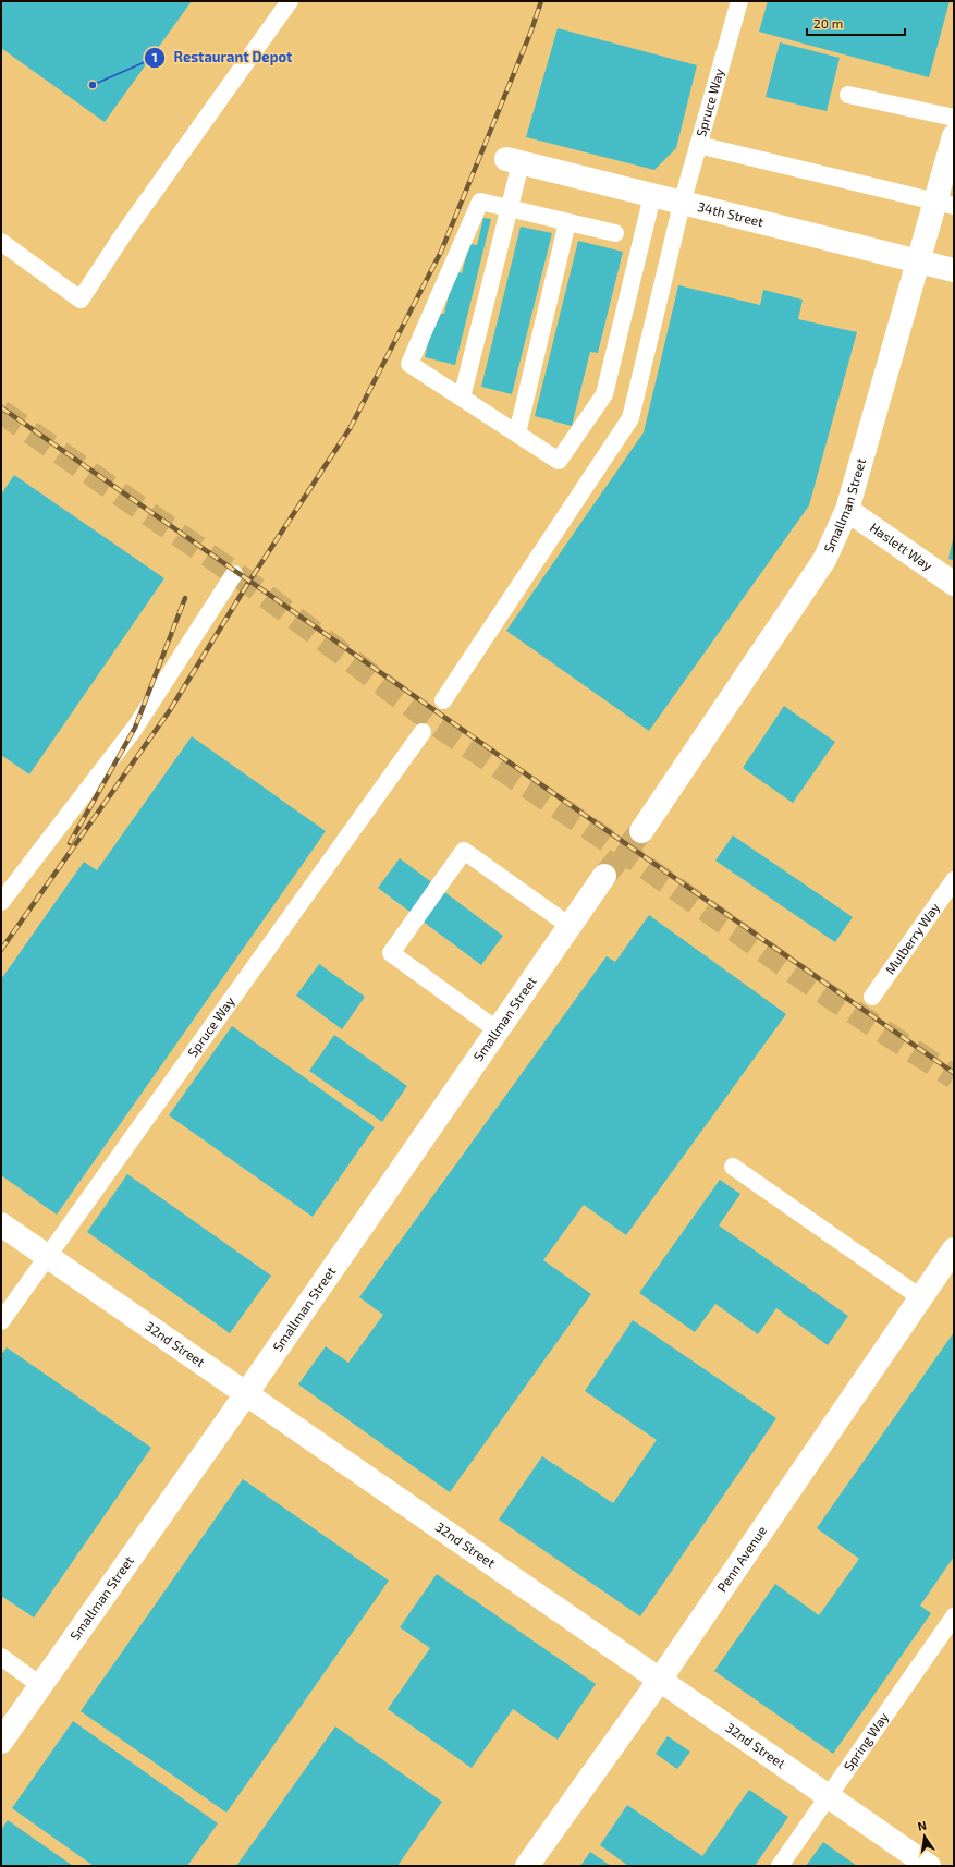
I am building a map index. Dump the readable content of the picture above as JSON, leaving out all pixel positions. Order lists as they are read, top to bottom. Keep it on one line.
{"streets":{"street":["34th Street","Smallman Street","Haslett Way","32nd Street","Penn Avenue"],"lane":["Spruce Way","Mulberry Way","Spring Way"]},"crossings":[["Spruce Way","34th Street"],["Spruce Way","32nd Street"],["34th Street","Smallman Street"],["Smallman Street","Haslett Way"],["Smallman Street","32nd Street"],["32nd Street","Penn Avenue"],["32nd Street","Spring Way"]],"places":["Restaurant Depot"],"scale_bar":"20 m","north":"top"}
